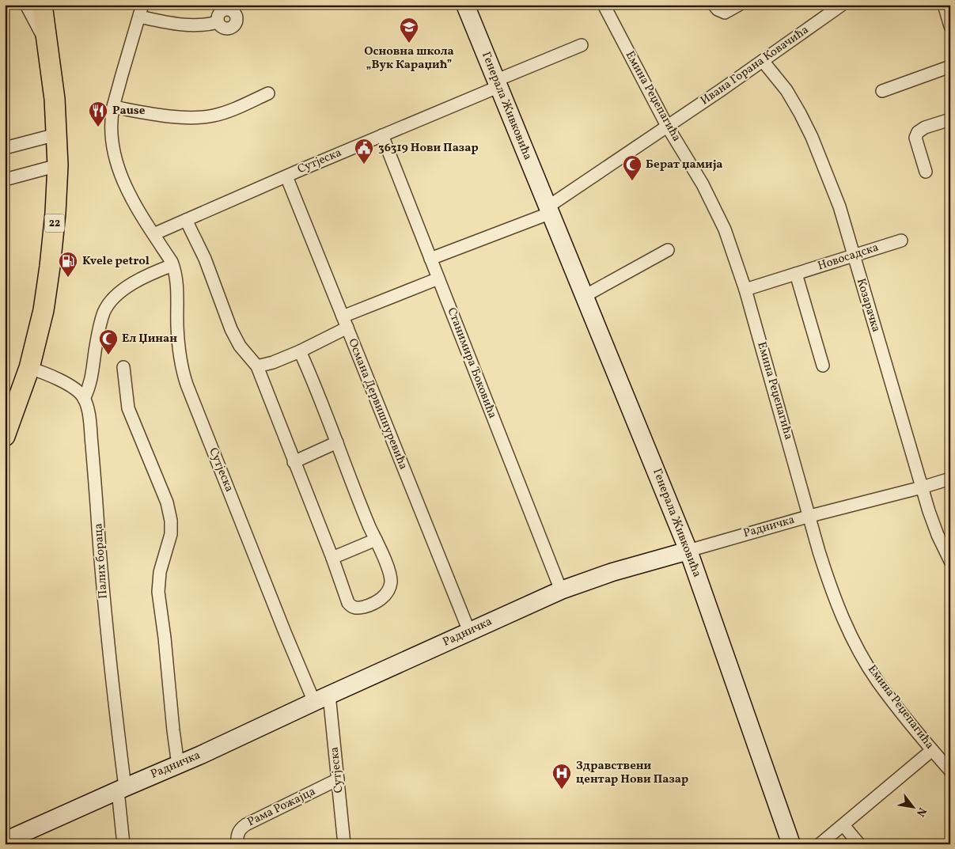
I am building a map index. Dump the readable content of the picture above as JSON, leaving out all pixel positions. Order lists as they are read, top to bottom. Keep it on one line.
{"streets":{"main road":["22"],"street":["Ивана Горана Ковачића","Емина Реџепагића","Генерала Живковића","Сутјеска","Новосадска","Козарачка","Станимира Ђоковића","Османа Дервишнуревића","Радничка","Палих бораца","Рама Рожајца"]},"crossings":[["Ивана Горана Ковачића","Емина Реџепагића"],["Ивана Горана Ковачића","Козарачка"],["Емина Реџепагића","Новосадска"],["Емина Реџепагића","Радничка"],["Генерала Живковића","Сутјеска"],["Генерала Живковића","Радничка"],["Сутјеска","Станимира Ђоковића"],["Сутјеска","Османа Дервишнуревића"],["Сутјеска","Радничка"],["Сутјеска","Рама Рожајца"],["Новосадска","Козарачка"],["Козарачка","Радничка"],["Станимира Ђоковића","Радничка"],["Османа Дервишнуревића","Радничка"],["Радничка","Палих бораца"]],"places":{"school or university":["Основна школа „Вук Караџић”"],"restaurant":["Pause"],"public building":["36319 Нови Пазар"],"mosque":["Берат џамија","Ел Џинан"],"fuel station":["Kvele petrol"],"hospital":["Здравствени центар Нови Пазар"]},"north":"bottom right"}
